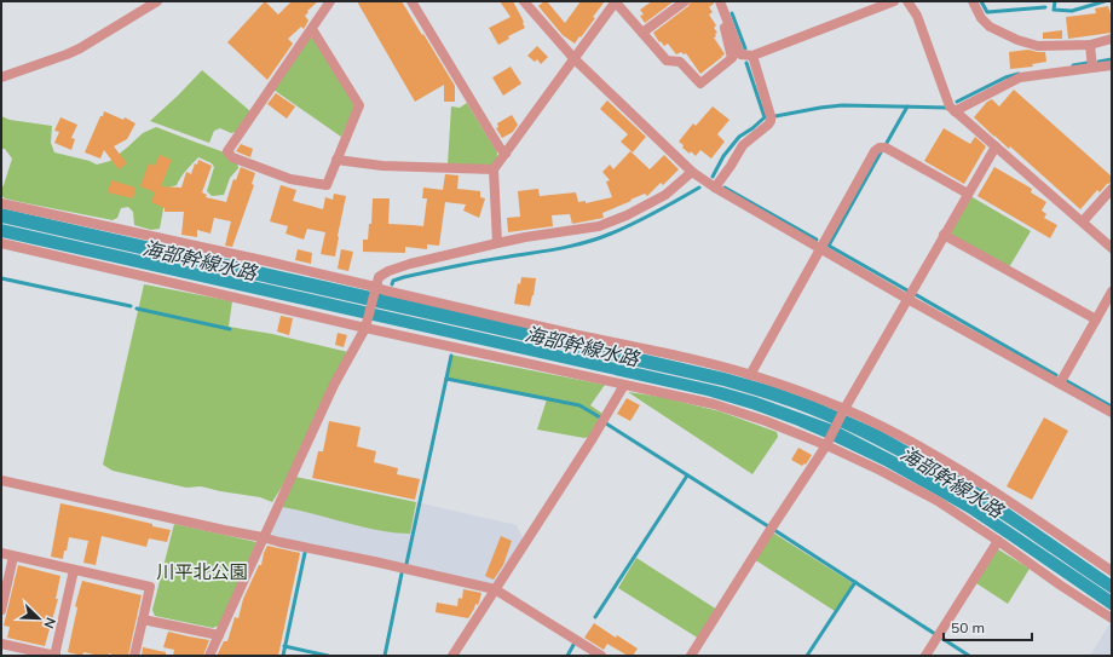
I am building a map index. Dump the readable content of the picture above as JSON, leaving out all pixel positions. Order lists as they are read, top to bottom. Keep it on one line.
{"water":["海部幹線水路"],"parks":["川平北公園"],"scale_bar":"50 m","north":"bottom right"}
